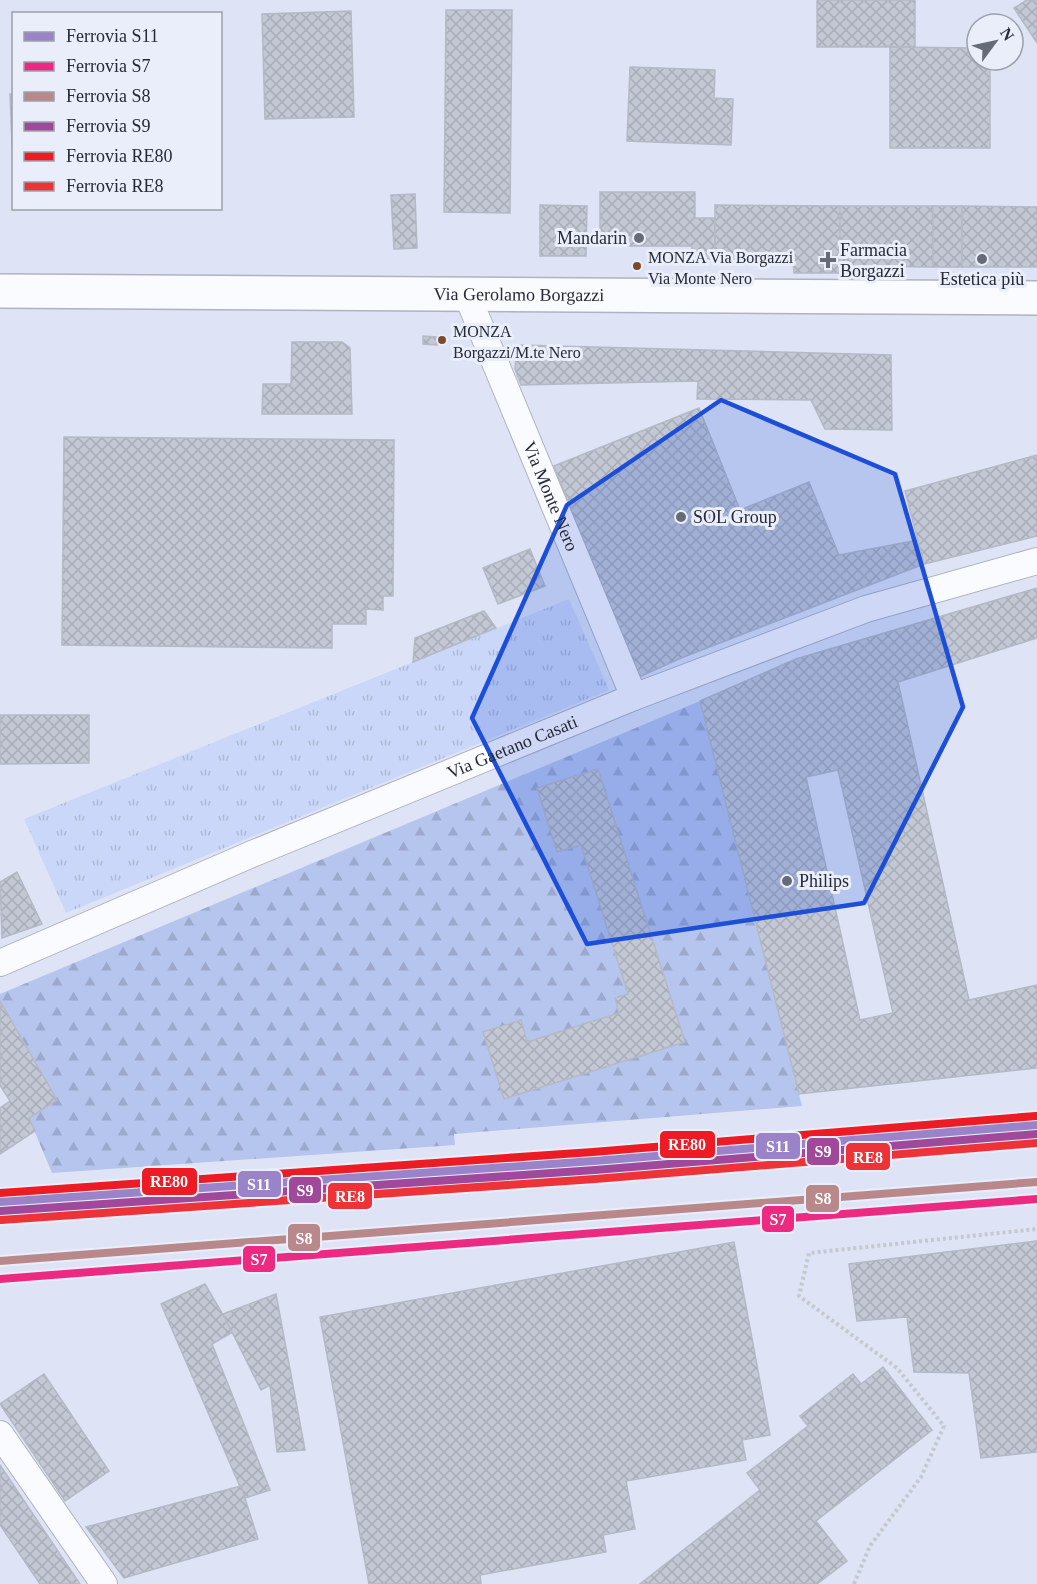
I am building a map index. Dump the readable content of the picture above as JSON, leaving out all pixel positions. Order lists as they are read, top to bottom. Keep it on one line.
{"streets":{"main road":["Via Gerolamo Borgazzi"],"street":["Via Monte Nero","Via Gaetano Casati"]},"crossings":[["Via Gerolamo Borgazzi","Via Monte Nero"],["Via Monte Nero","Via Gaetano Casati"]],"places":{"other":["Mandarin","Estetica più","MONZA Via Borgazzi Via Monte Nero","MONZA Borgazzi/M.te Nero","SOL Group","Philips"],"health":["Farmacia Borgazzi"]},"lines":["rail line RE80","rail line S11","rail line S9","rail line RE8","rail line S8","rail line S7"],"legend":["Ferrovia S11","Ferrovia S7","Ferrovia S8","Ferrovia S9","Ferrovia RE80","Ferrovia RE8"],"north":"top right"}
